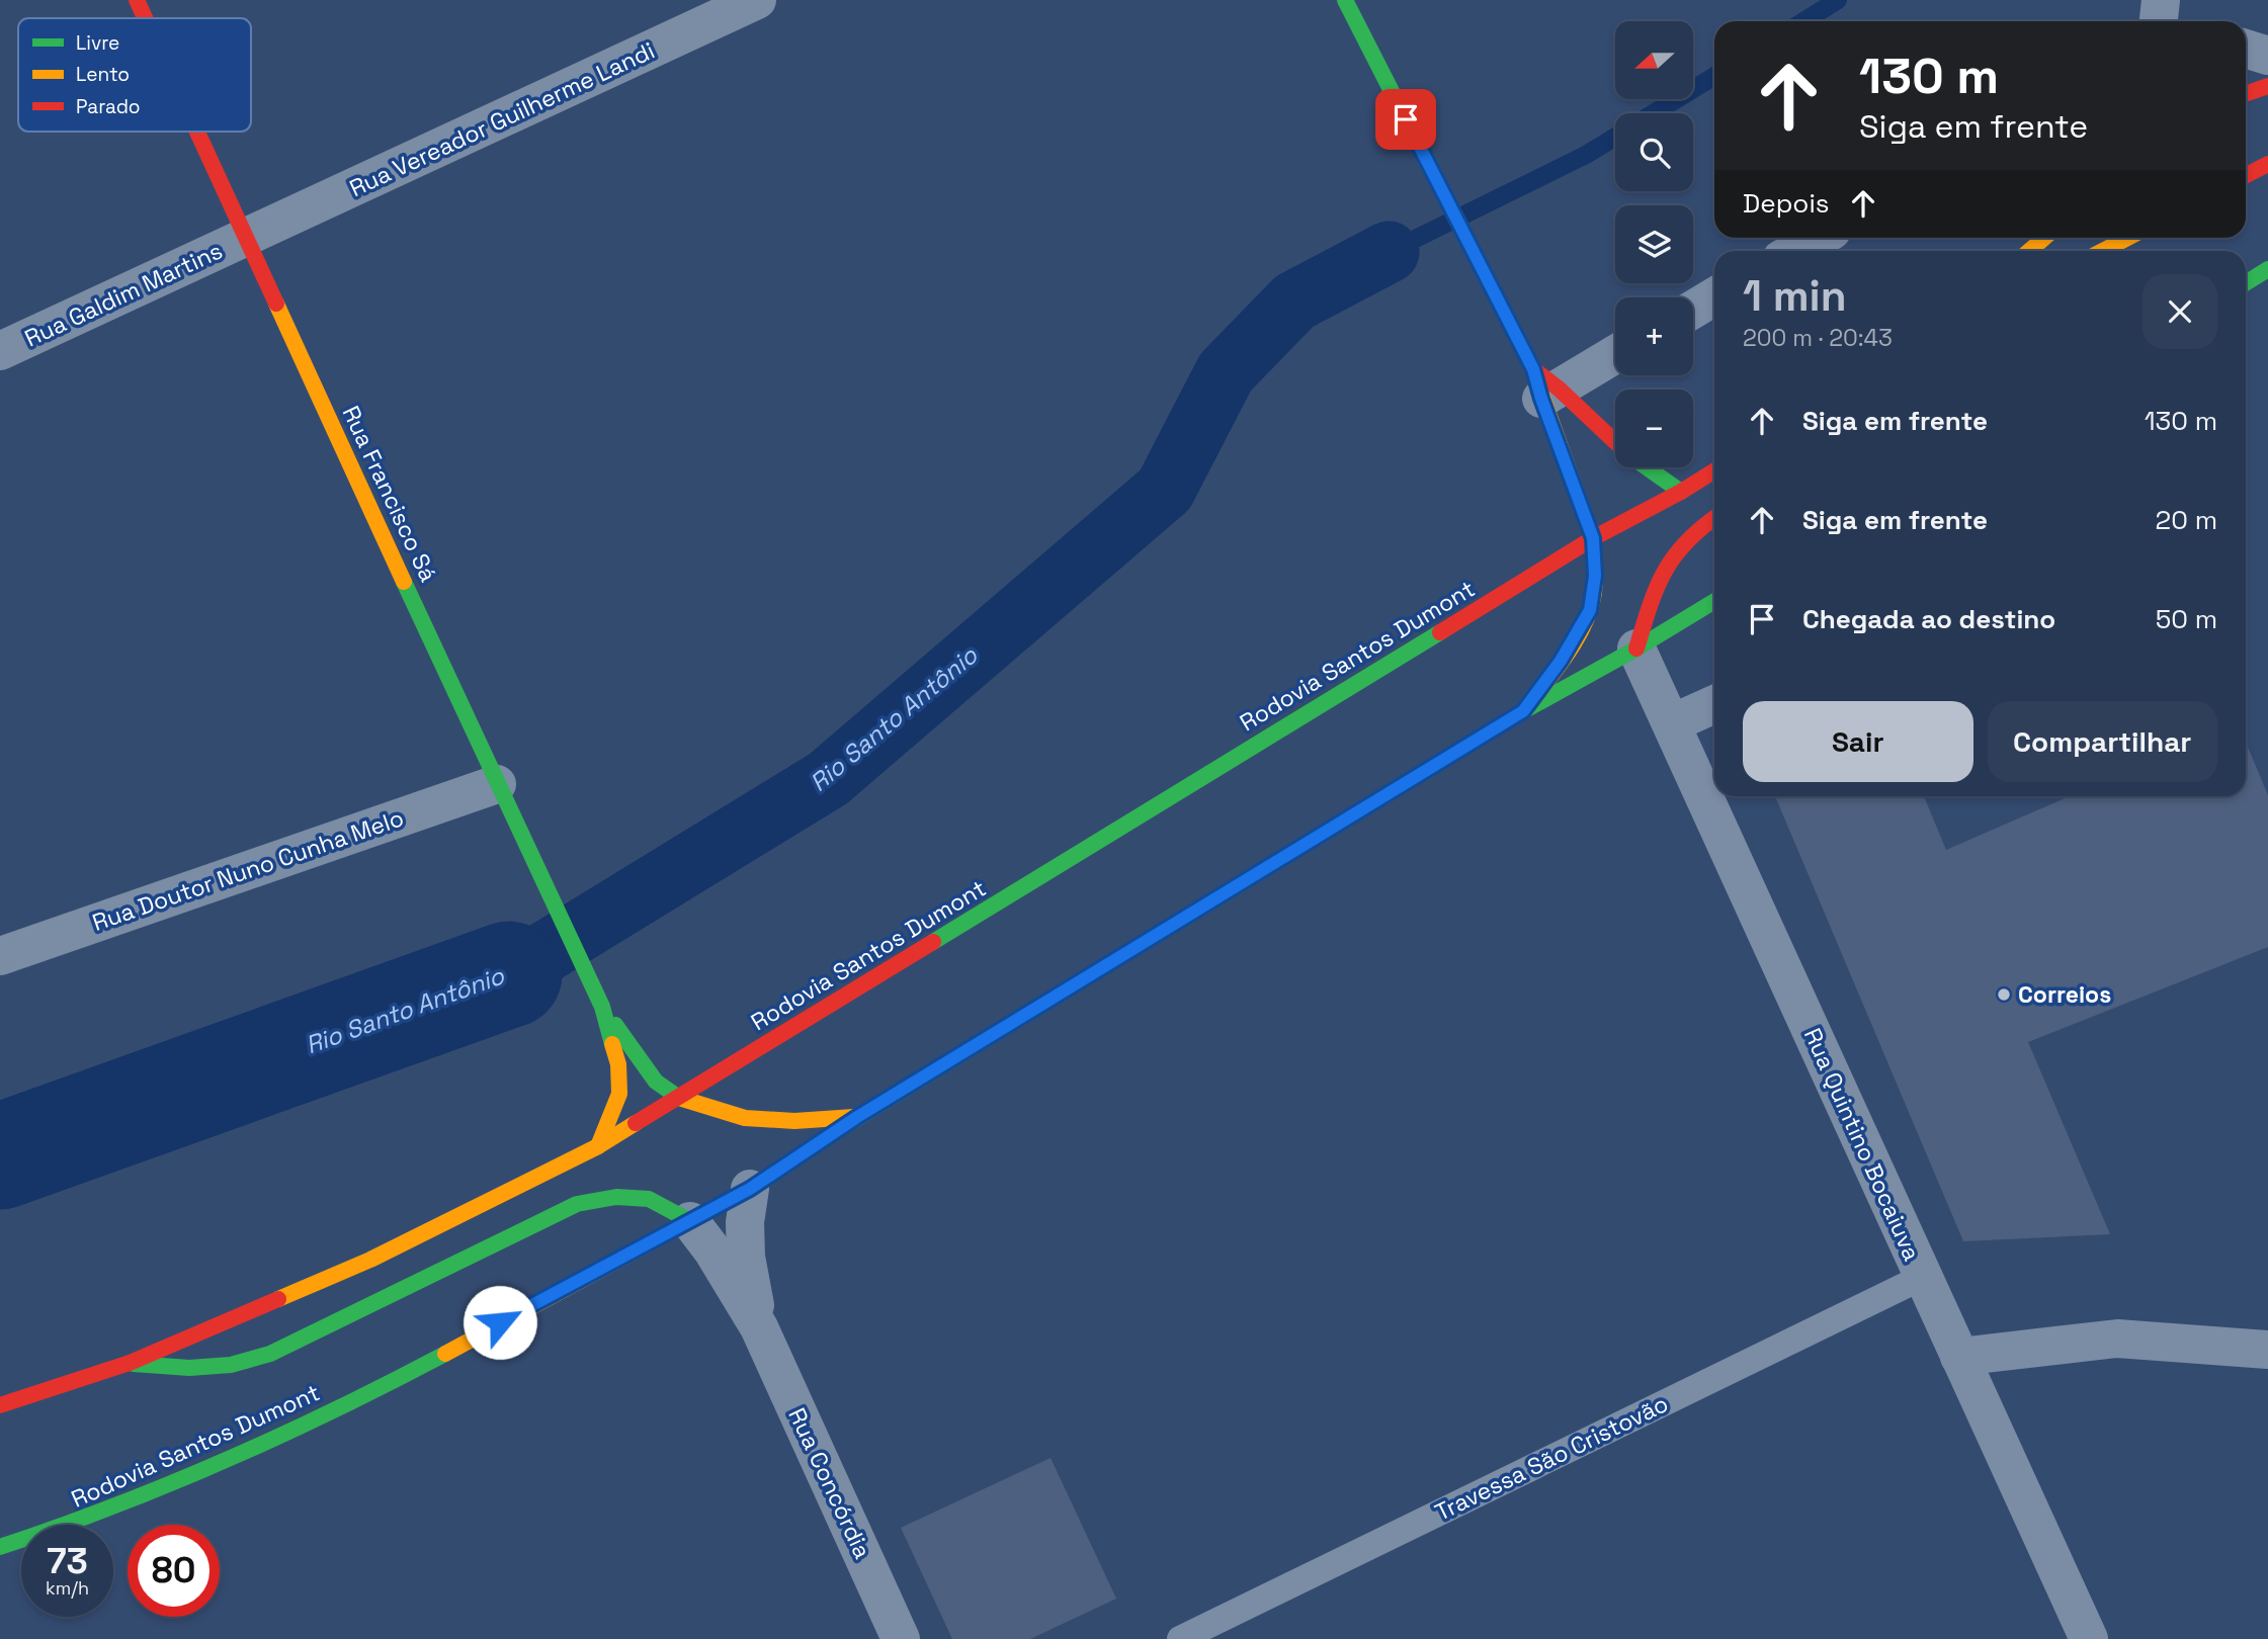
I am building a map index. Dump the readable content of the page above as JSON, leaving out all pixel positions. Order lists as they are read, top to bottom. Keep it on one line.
{"streets":{"main road":["Rua Francisco Sá","Rodovia Santos Dumont"],"street":["Rua Vereador Guilherme Landi","Rua Galdim Martins","Rua Doutor Nuno Cunha Melo","Rua Quintino Bocaiuva","Rua Concórdia"],"lane":["Travessa São Cristovão"]},"crossings":[["Rua Vereador Guilherme Landi","Rua Galdim Martins"],["Rua Vereador Guilherme Landi","Rua Francisco Sá"],["Rua Galdim Martins","Rua Francisco Sá"],["Rua Francisco Sá","Rodovia Santos Dumont"],["Rua Francisco Sá","Rua Doutor Nuno Cunha Melo"],["Rodovia Santos Dumont","Rua Quintino Bocaiuva"],["Rodovia Santos Dumont","Rua Concórdia"],["Rua Quintino Bocaiuva","Travessa São Cristovão"]],"water":["Rio Santo Antônio"],"places":["Correios"],"legend":["Livre","Lento","Parado"],"north":"left","page":{"map_buttons":["+","−"],"turn":["130 m","Siga em frente"],"then":"Depois","heading":["1 min","200 m · 20:43"],"list":[{"name":"Siga em frente","value":"130 m"},{"name":"Siga em frente","value":"20 m"},{"name":"Chegada ao destino","value":"50 m"}],"buttons":["Sair","Compartilhar"],"speed":"73 km/h","limit":"80"}}
